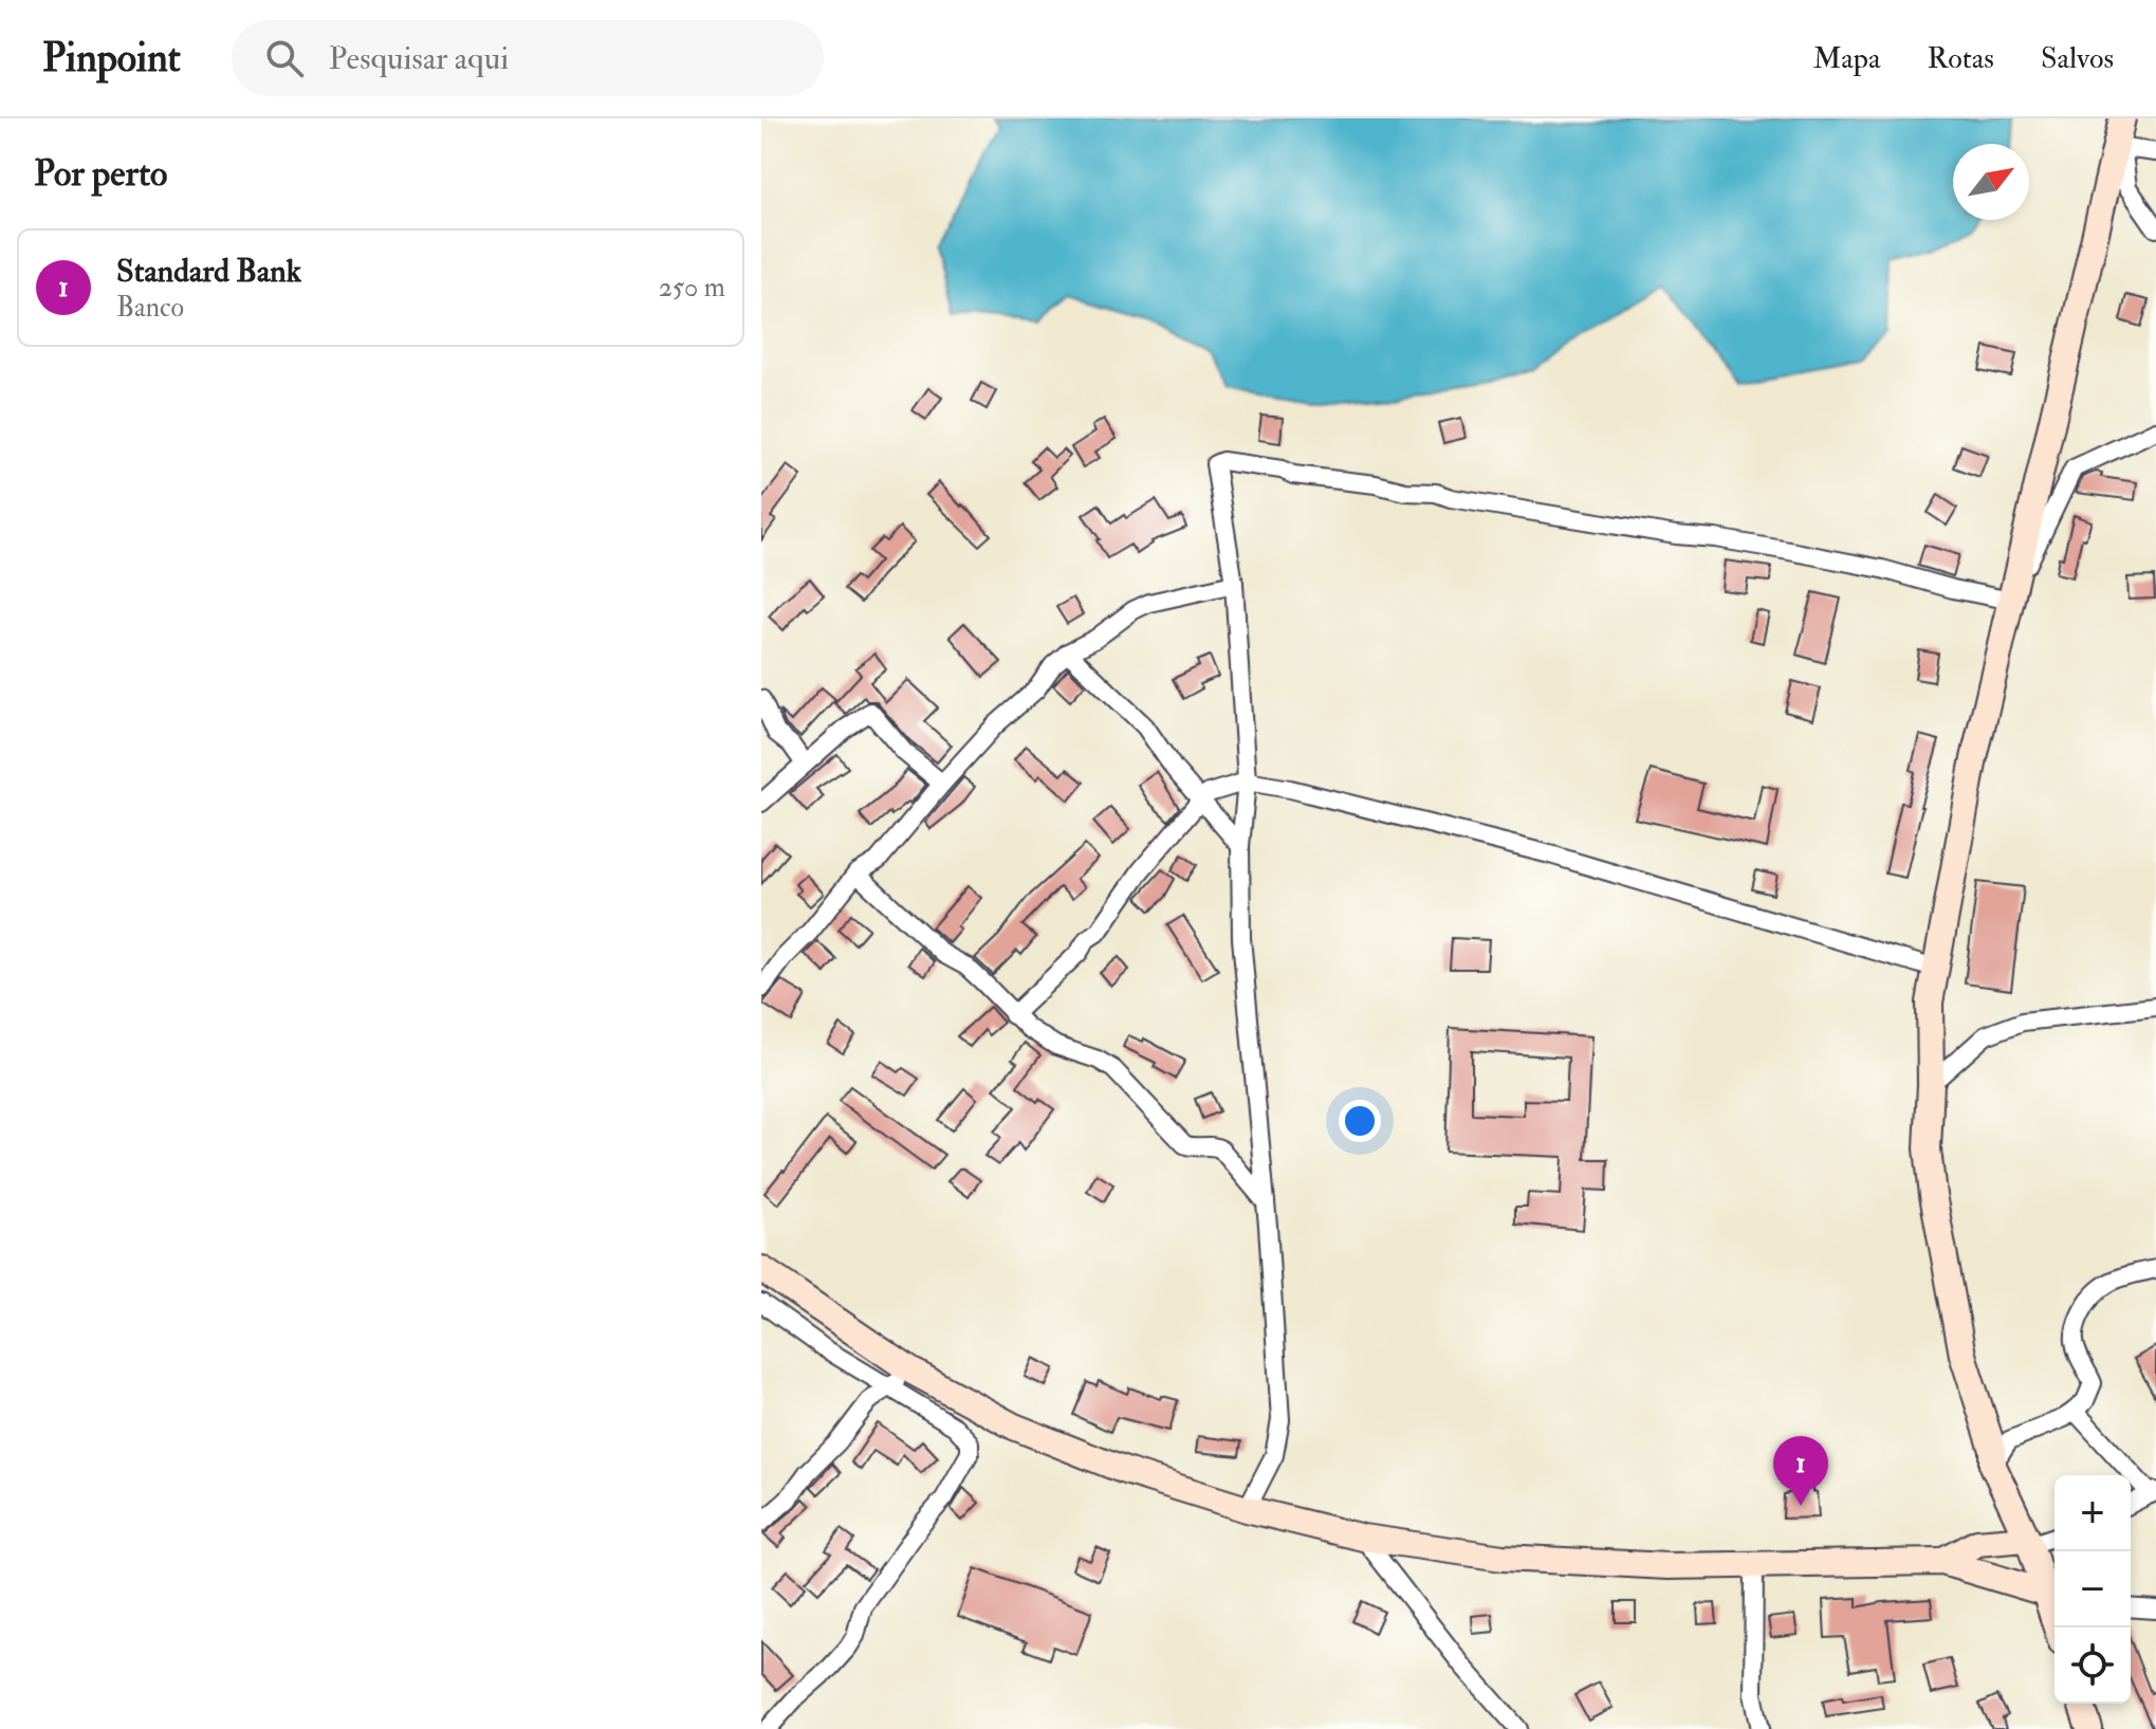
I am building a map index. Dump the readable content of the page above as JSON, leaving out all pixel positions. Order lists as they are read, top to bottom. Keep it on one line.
{"north":"top right","page":{"header":"Pinpoint","search":"Pesquisar aqui","nav":["Mapa","Rotas","Salvos"],"heading":"Por perto","list":[{"mark":"1","name":"Standard Bank","note":"Banco","value":"250 m"}],"pins":"1","map_buttons":["+","−"]}}
